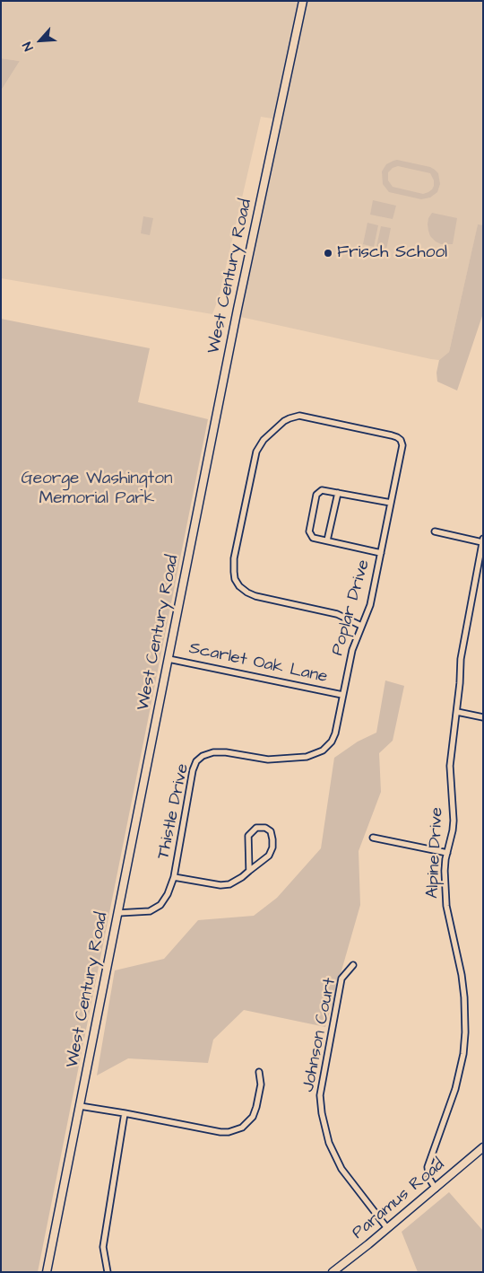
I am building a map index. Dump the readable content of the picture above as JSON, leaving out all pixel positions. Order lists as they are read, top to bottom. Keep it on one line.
{"streets":{"main road":["West Century Road","Paramus Road"],"street":["Poplar Drive","Scarlet Oak Lane","Thistle Drive","Alpine Drive","Johnson Court"]},"crossings":[["West Century Road","Scarlet Oak Lane"],["West Century Road","Thistle Drive"],["Poplar Drive","Scarlet Oak Lane"],["Poplar Drive","Thistle Drive"],["Alpine Drive","Paramus Road"],["Johnson Court","Paramus Road"]],"parks":["George Washington Memorial Park"],"places":["Frisch School"],"north":"bottom left"}
